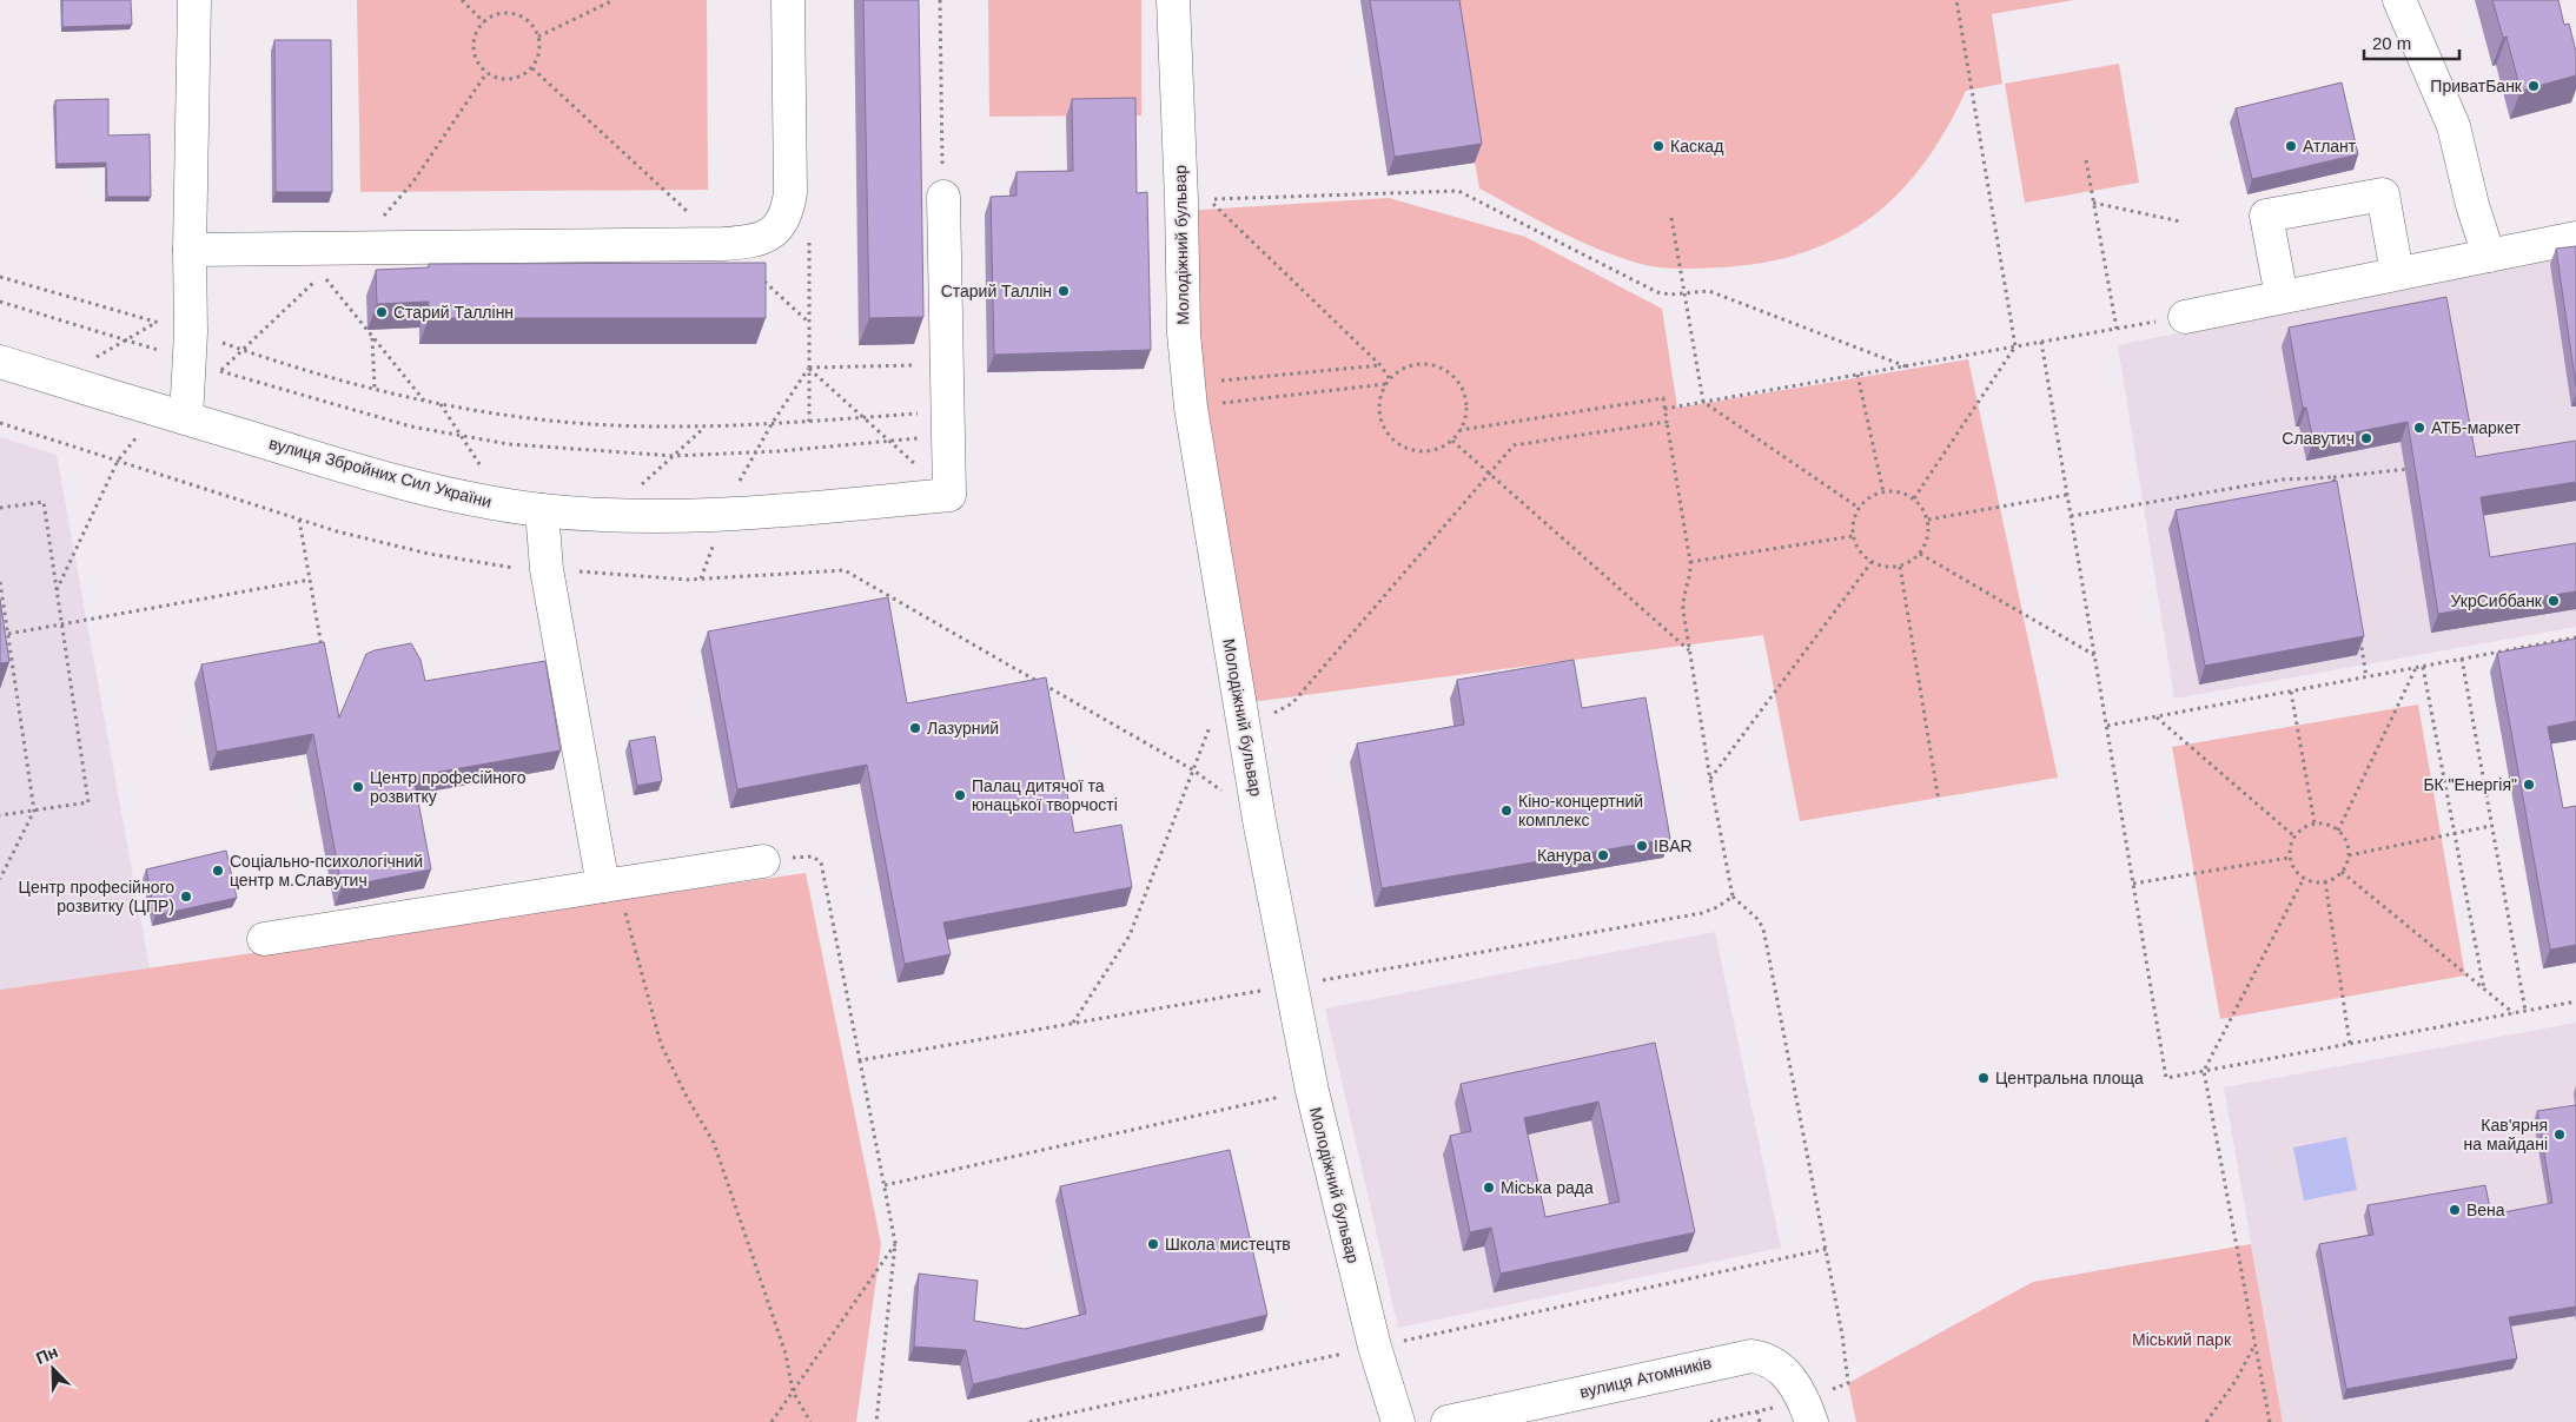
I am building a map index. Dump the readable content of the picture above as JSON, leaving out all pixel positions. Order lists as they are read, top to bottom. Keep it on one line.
{"streets":{"street":["Молодіжний бульвар","вулиця Збройних Сил України","вулиця Атомників"]},"parks":["Міський парк"],"places":["ПриватБанк","Каскад","Атлант","Старий Таллін","Старий Таллінн","АТБ-маркет","Славутич","УкрСиббанк","Лазурний","БК \"Енергія\"","Центр професійного розвитку","Палац дитячої та юнацької творчості","Кіно-концертний комплекс","IBAR","Канура","Соціально-психологічний центр м.Славутич","Центр професійного розвитку (ЦПР)","Центральна площа","Кав'ярня на майдані","Міська рада","Вена","Школа мистецтв"],"scale_bar":"20 m","north":"top left"}
